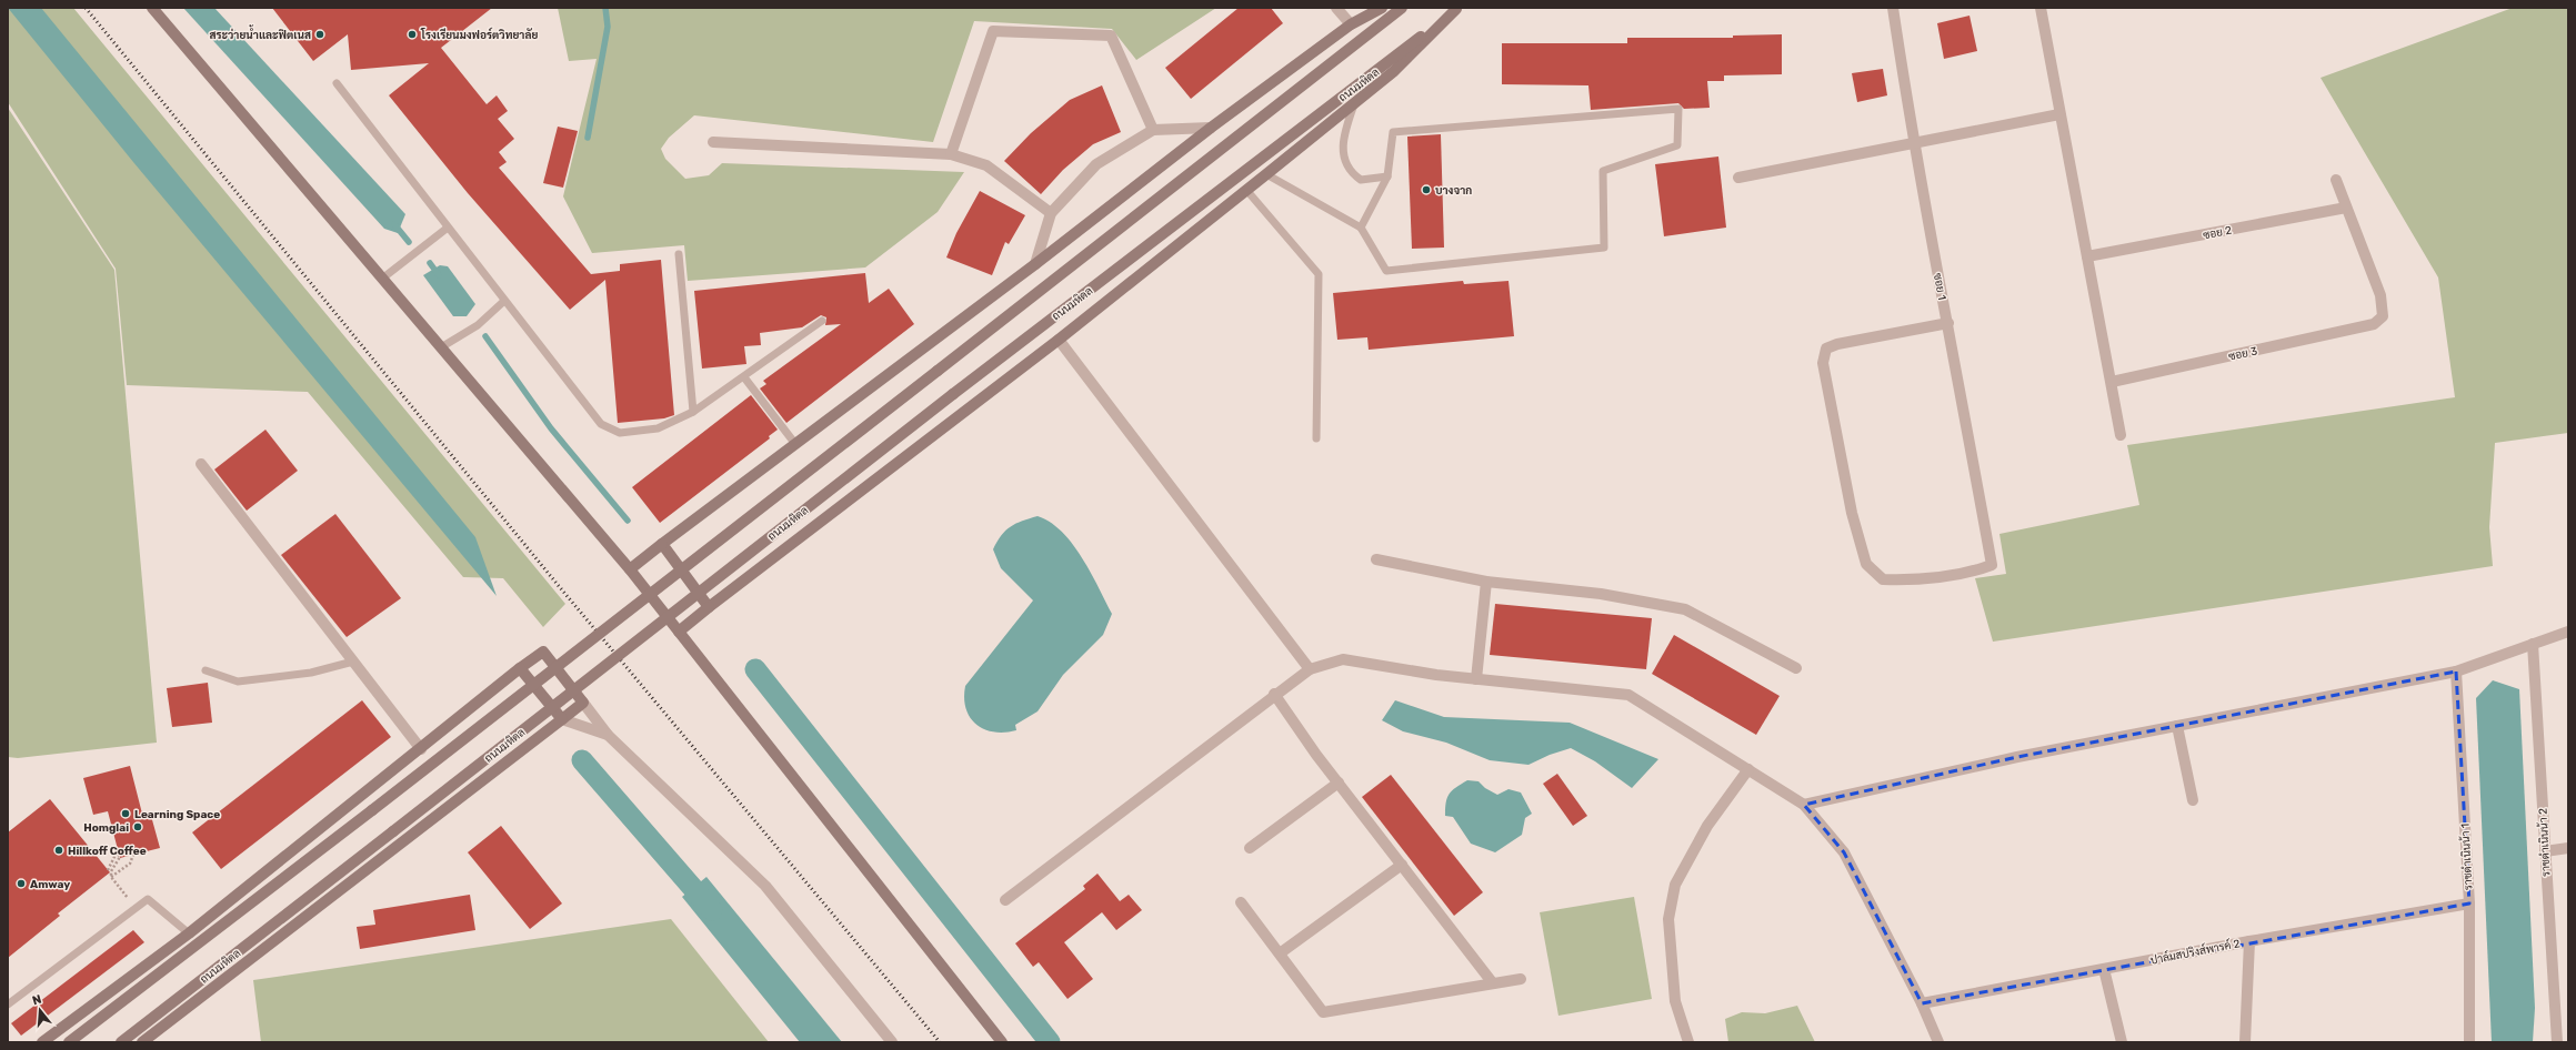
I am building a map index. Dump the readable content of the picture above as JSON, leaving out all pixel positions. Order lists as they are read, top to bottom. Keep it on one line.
{"streets":{"main road":["ถนนมหิดล"],"street":["ซอย 2","ซอย 1","ซอย 3","ราชดำเนินน้า 2","ราชดำเนินน้า 1","ปาล์มสปริงส์พารค์ 2"]},"crossings":[["ซอย 2","ซอย 3"],["ราชดำเนินน้า 1","ปาล์มสปริงส์พารค์ 2"]],"places":["สระว่ายน้ำและฟิตเนส","โรงเรียนมงฟอร์ตวิทยาลัย","บางจาก","Learning Space","Homglai","Hillkoff Coffee","Amway"],"north":"top"}
